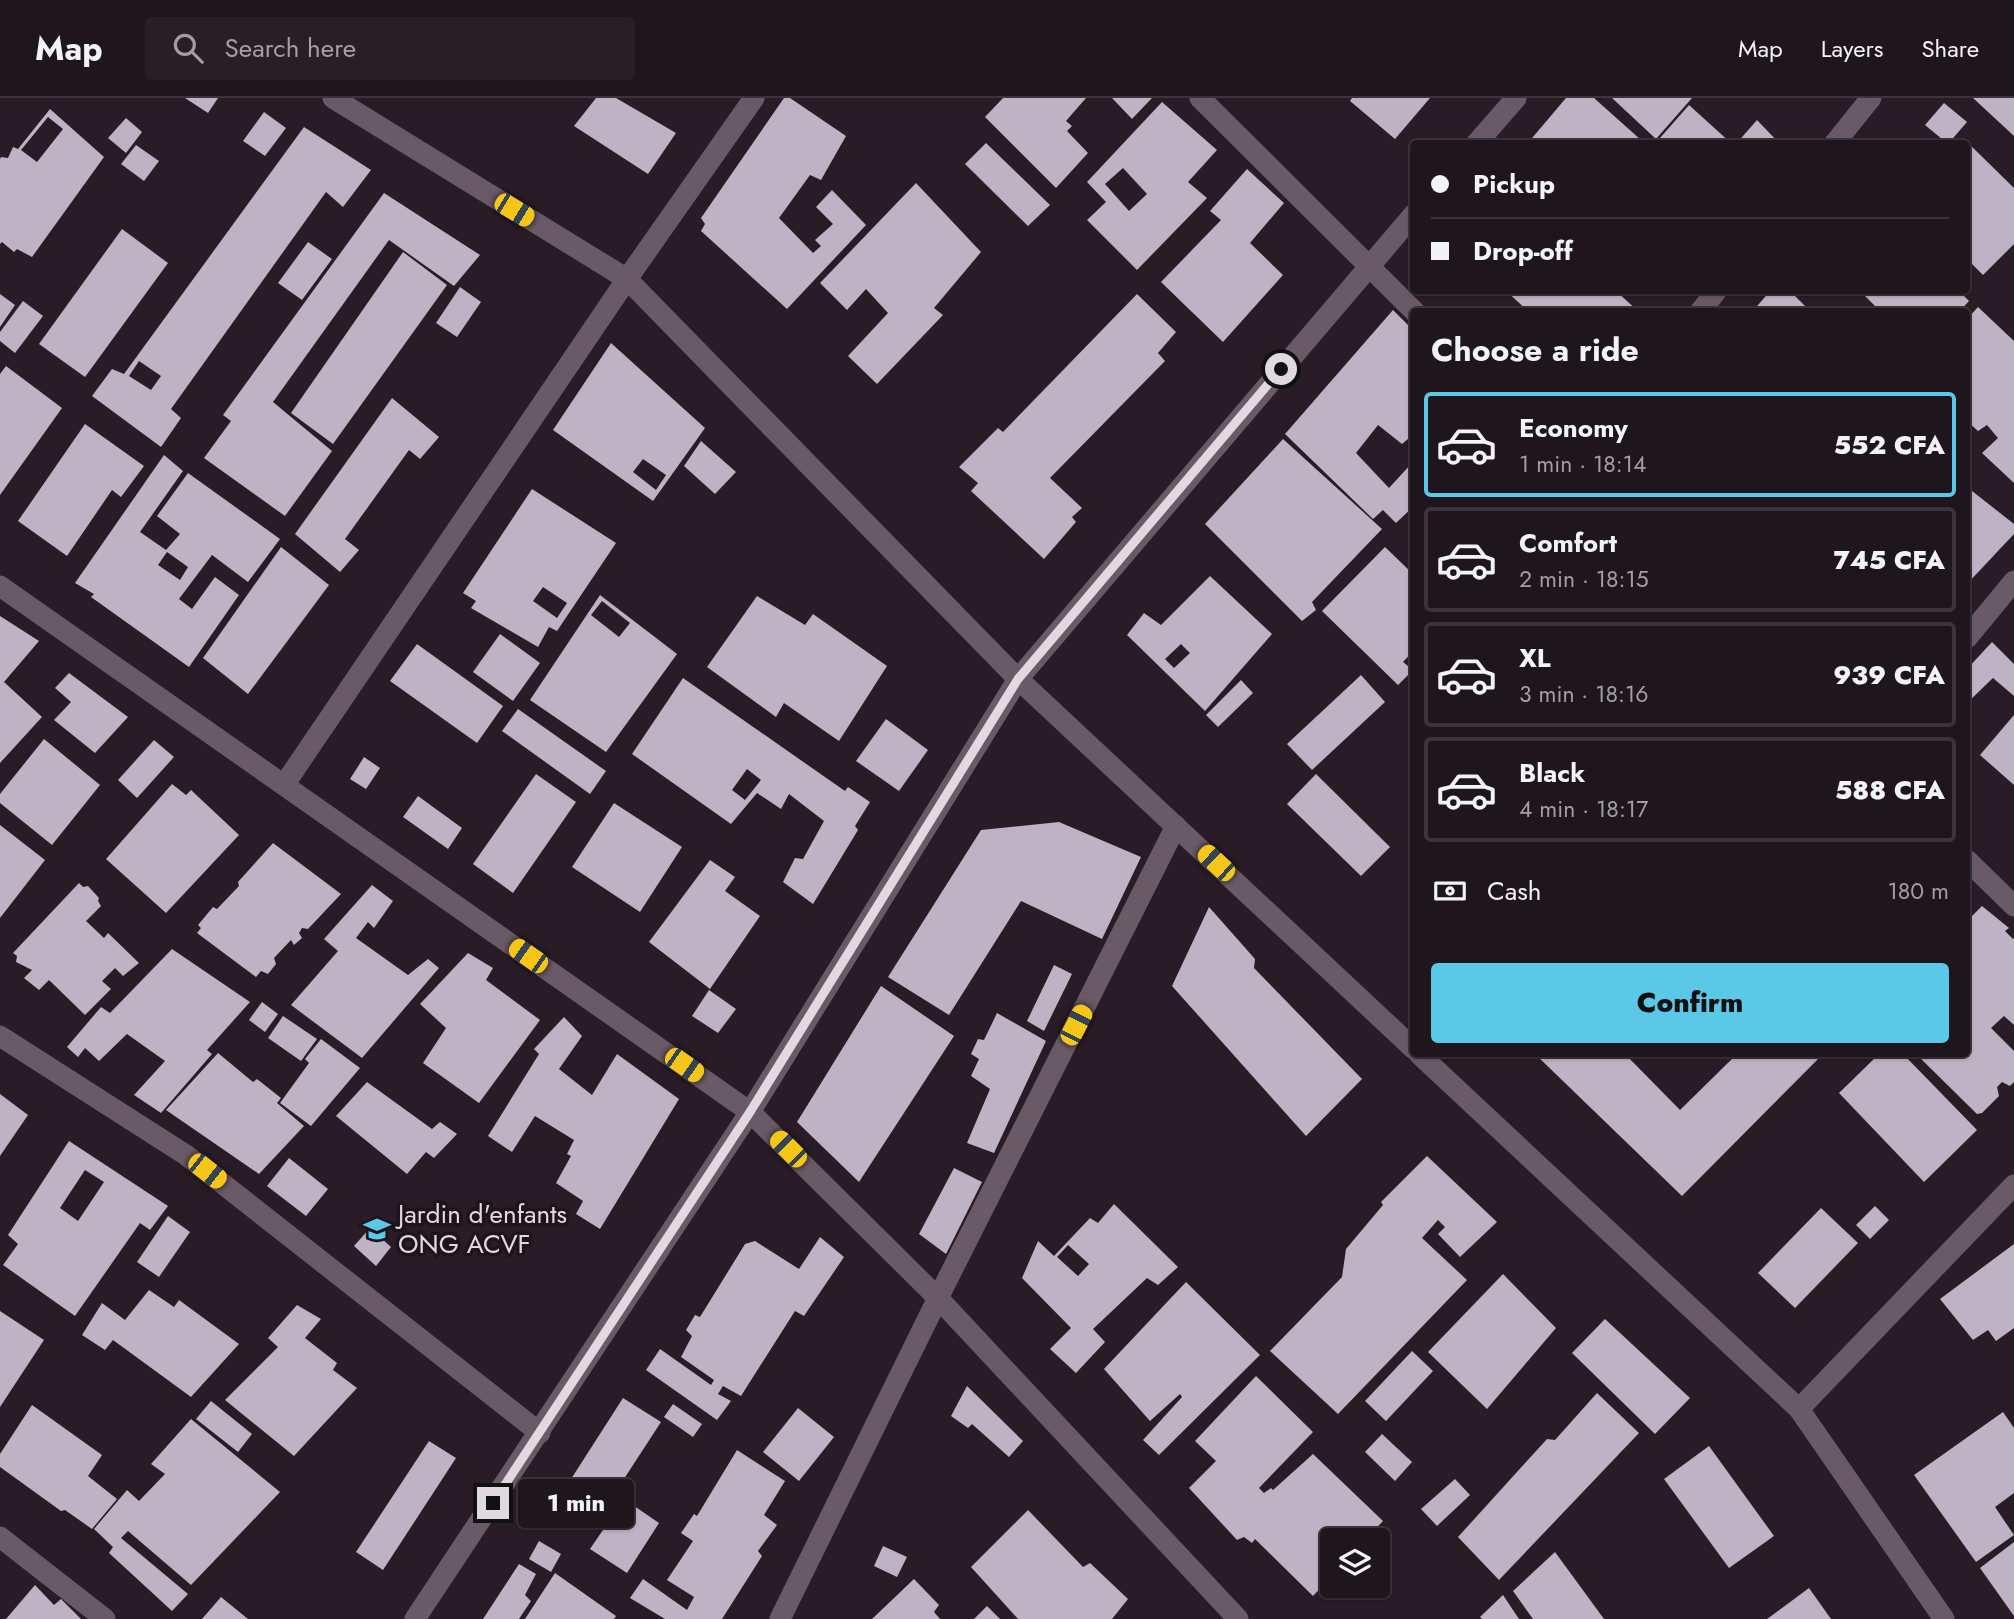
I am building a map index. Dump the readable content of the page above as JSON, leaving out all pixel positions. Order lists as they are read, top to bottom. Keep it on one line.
{"places":{"school or university":["Jardin d'enfants ONG ACVF"]},"page":{"header":"Map","search":"Search here","nav":["Map","Layers","Share"],"banner":["Pickup","Drop-off"],"heading":"Choose a ride","list":[{"name":"Economy","note":"1 min · 18:14","value":"552 CFA"},{"name":"Comfort","note":"2 min · 18:15","value":"745 CFA"},{"name":"XL","note":"3 min · 18:16","value":"939 CFA"},{"name":"Black","note":"4 min · 18:17","value":"588 CFA"}],"pay":["Cash","180 m"],"buttons":"Confirm","bubble":"1 min"}}
